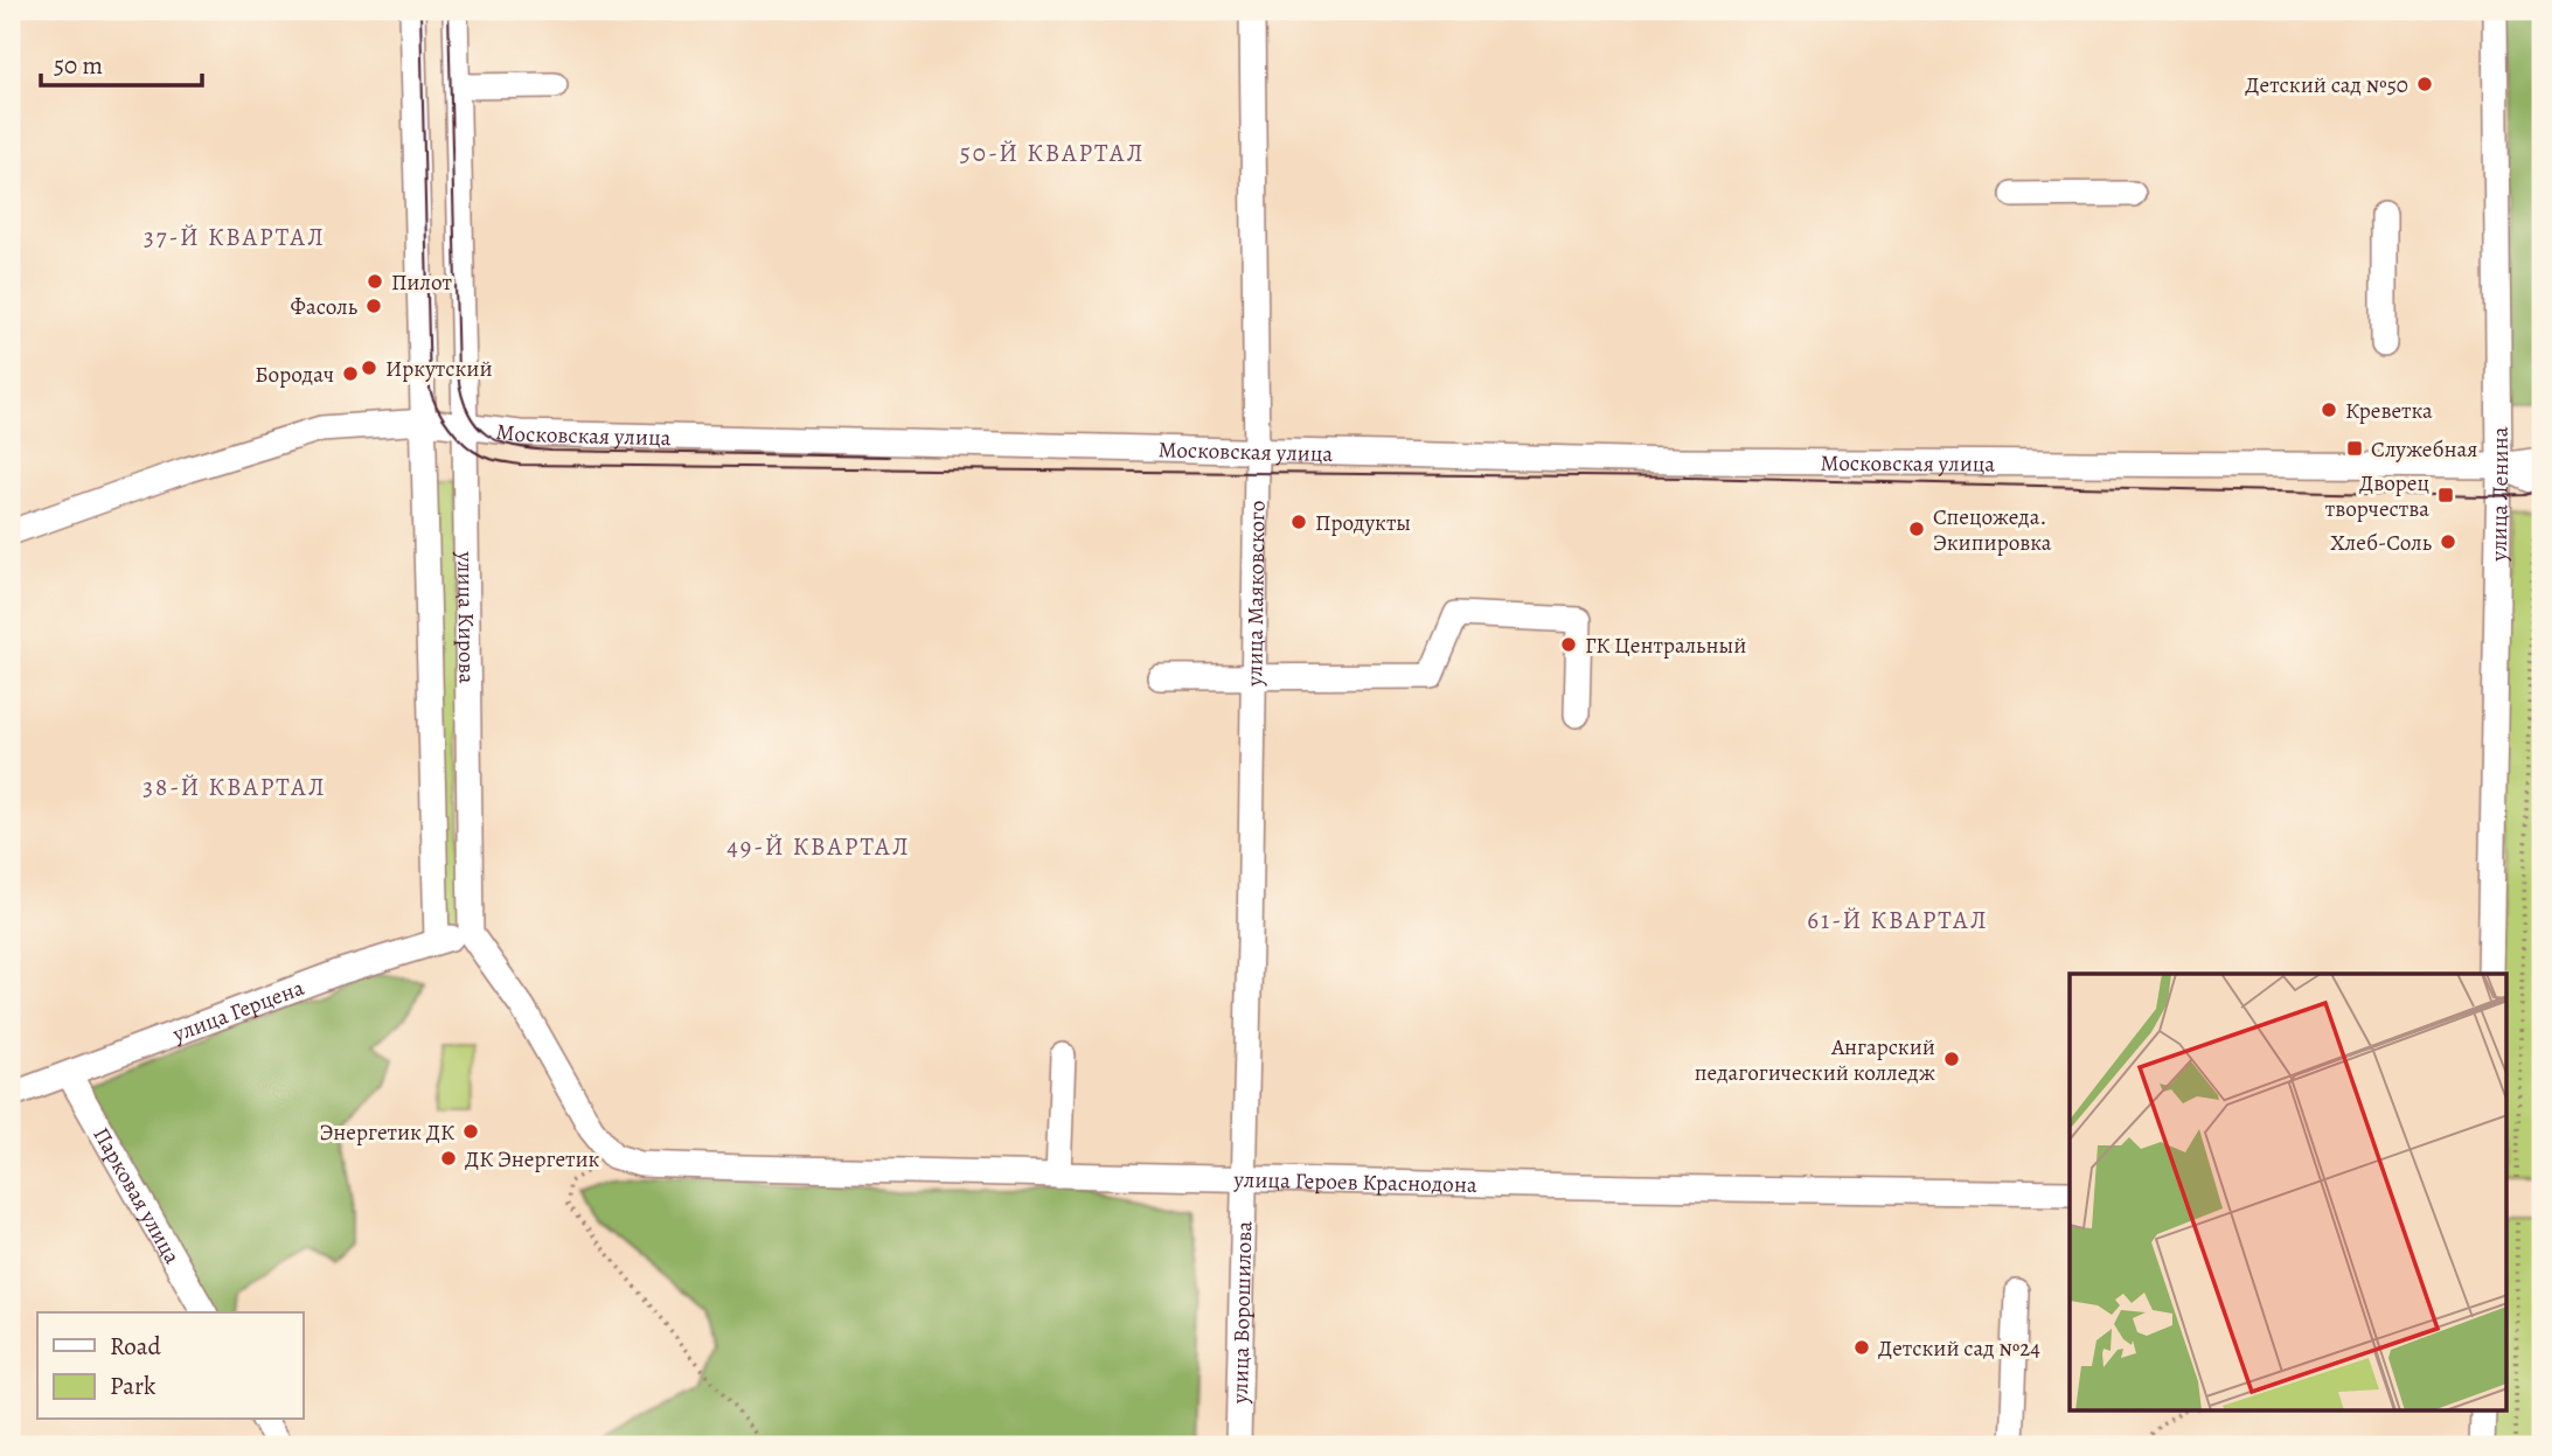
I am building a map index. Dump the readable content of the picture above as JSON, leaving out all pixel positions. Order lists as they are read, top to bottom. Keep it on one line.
{"streets":{"street":["Московская улица","улица Ленина","улица Маяковского","улица Кирова","улица Герцена","улица Героев Краснодона","Парковая улица","улица Ворошилова"]},"crossings":[["Московская улица","улица Ленина"],["Московская улица","улица Маяковского"],["Московская улица","улица Кирова"],["улица Маяковского","улица Героев Краснодона"],["улица Маяковского","улица Ворошилова"],["улица Кирова","улица Герцена"],["улица Герцена","Парковая улица"],["улица Героев Краснодона","улица Ворошилова"]],"districts":["50-Й КВАРТАЛ","37-Й КВАРТАЛ","38-Й КВАРТАЛ","49-Й КВАРТАЛ","61-Й КВАРТАЛ"],"places":{"other":["Детский сад №50","Пилот","Фасоль","Иркутский","Бородач","Креветка","Продукты","Спецожеда. Экипировка","Хлеб-Соль","ГК Центральный","Ангарский педагогический колледж","Энергетик ДК","ДК Энергетик","Детский сад №24"],"transit":["Служебная","Дворец творчества"]},"legend":["Road","Park"],"scale_bar":"50 m"}
